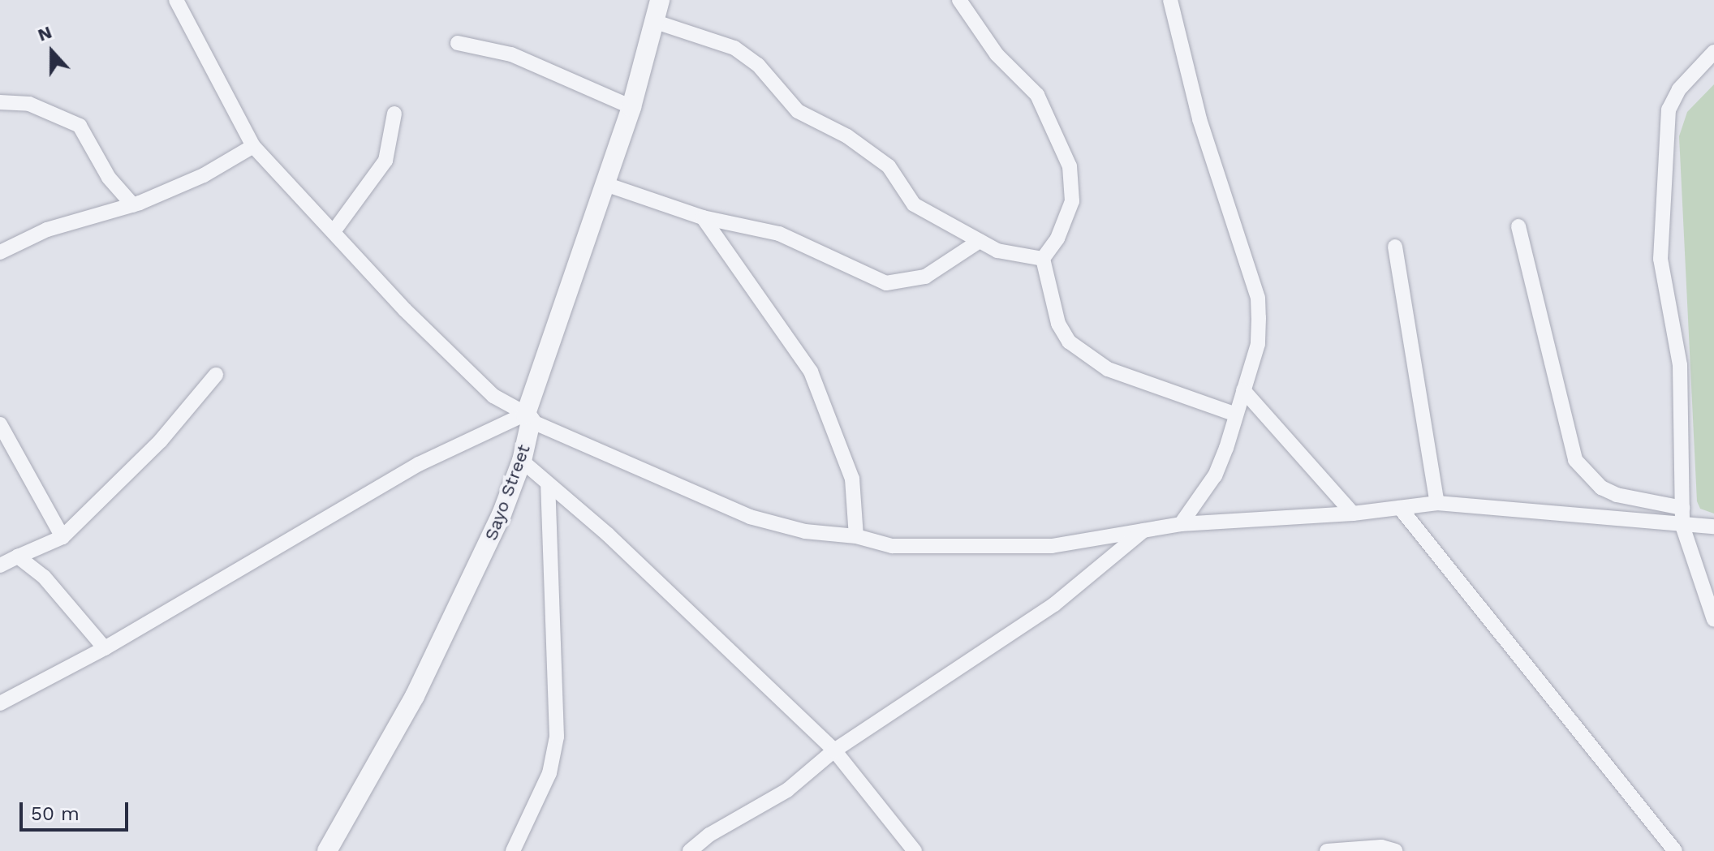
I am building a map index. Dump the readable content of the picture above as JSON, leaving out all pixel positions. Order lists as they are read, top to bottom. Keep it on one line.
{"streets":{"street":["Sayo Street"]},"scale_bar":"50 m","north":"top"}
